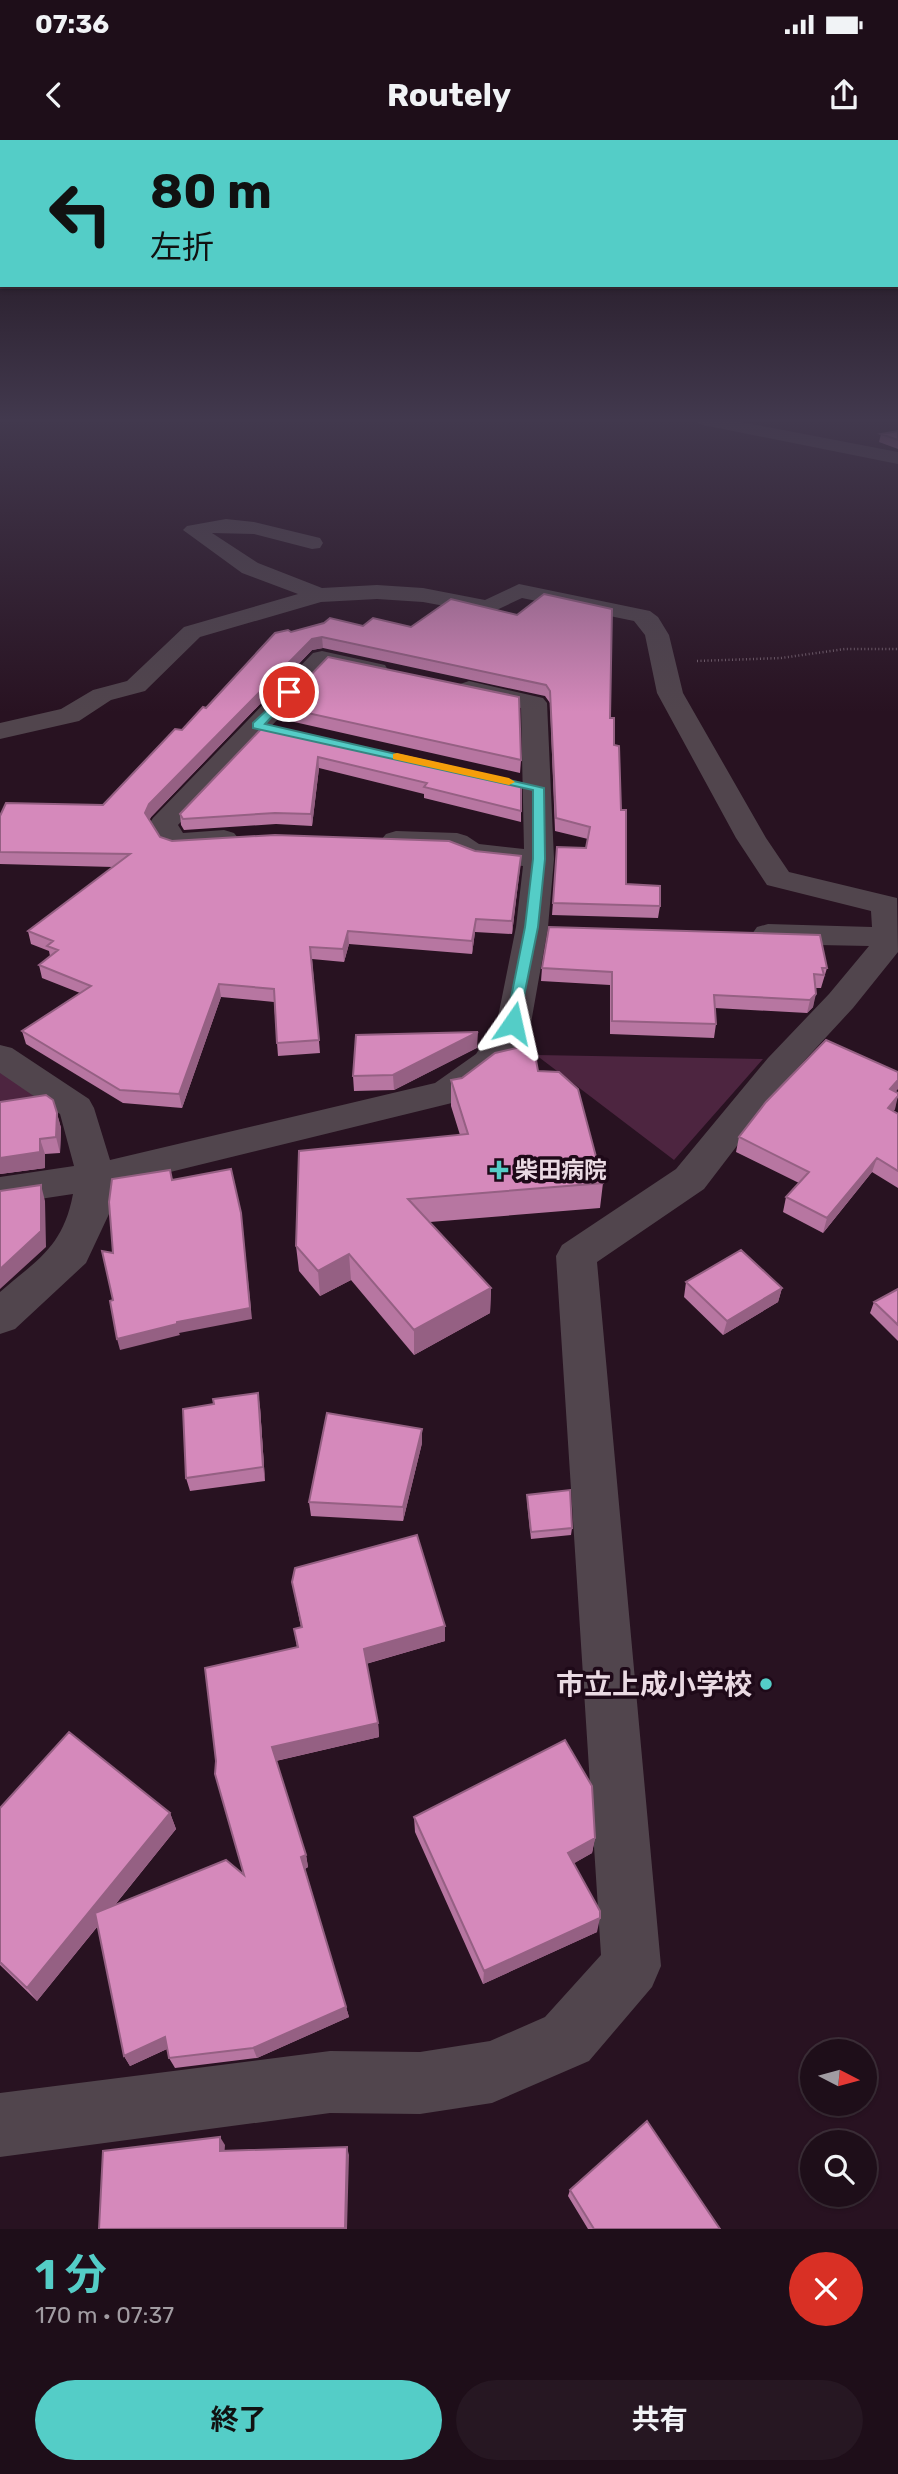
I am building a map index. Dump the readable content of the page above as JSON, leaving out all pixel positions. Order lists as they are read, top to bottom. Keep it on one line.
{"places":{"health":["柴田病院"],"other":["市立上成小学校"]},"north":"right","page":{"status":"07:36","header":"Routely","turn":["80 m","左折"],"heading":["1 分","170 m · 07:37"],"buttons":["終了","共有"]}}
